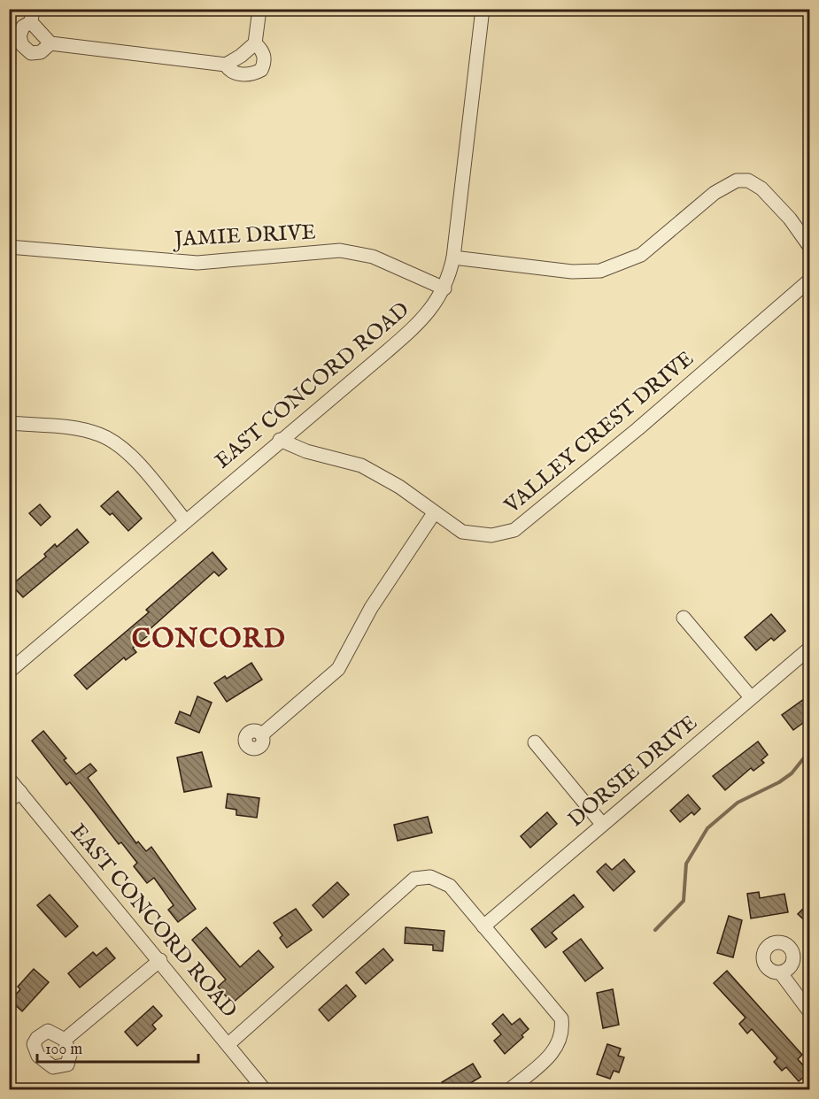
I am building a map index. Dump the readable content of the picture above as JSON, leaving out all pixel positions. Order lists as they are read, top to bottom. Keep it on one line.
{"streets":{"street":["JAMIE DRIVE","EAST CONCORD ROAD","VALLEY CREST DRIVE","DORSIE DRIVE"]},"crossings":[["JAMIE DRIVE","EAST CONCORD ROAD"],["EAST CONCORD ROAD","VALLEY CREST DRIVE"]],"districts":["CONCORD"],"scale_bar":"100 m"}
